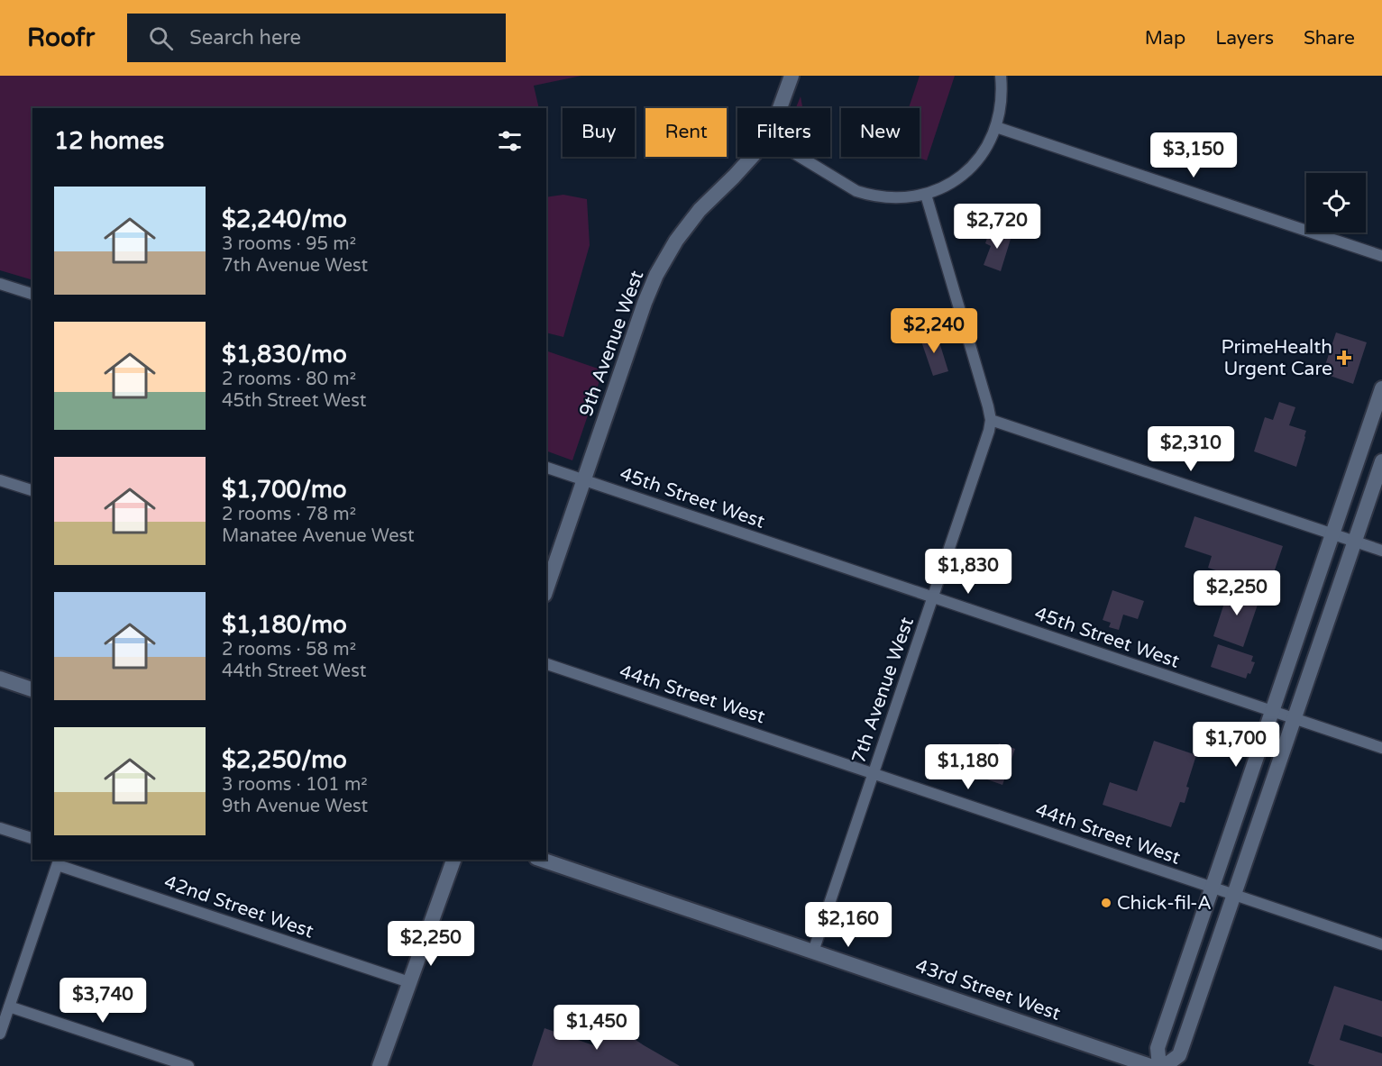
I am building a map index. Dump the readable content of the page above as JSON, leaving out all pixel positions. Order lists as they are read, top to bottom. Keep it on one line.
{"streets":{"street":["9th Avenue West","45th Street West","7th Avenue West","44th Street West","42nd Street West","43rd Street West"]},"crossings":[["9th Avenue West","45th Street West"],["45th Street West","7th Avenue West"],["7th Avenue West","44th Street West"],["7th Avenue West","43rd Street West"]],"places":{"health":["PrimeHealth Urgent Care"],"other":["Chick-fil-A"]},"page":{"header":"Roofr","search":"Search here","nav":["Map","Layers","Share"],"chip":["Buy","Rent","Filters","New"],"heading":"12 homes","price":["$3,150","$2,720","$2,240","$2,310","$1,830","$2,250","$1,700","$1,180","$2,160","$2,250","$3,740","$1,450"],"list":[{"name":"$2,240/mo","note":"3 rooms · 95 m² · 7th Avenue West"},{"name":"$1,830/mo","note":"2 rooms · 80 m² · 45th Street West"},{"name":"$1,700/mo","note":"2 rooms · 78 m² · Manatee Avenue West"},{"name":"$1,180/mo","note":"2 rooms · 58 m² · 44th Street West"},{"name":"$2,250/mo","note":"3 rooms · 101 m² · 9th Avenue West"}]}}
